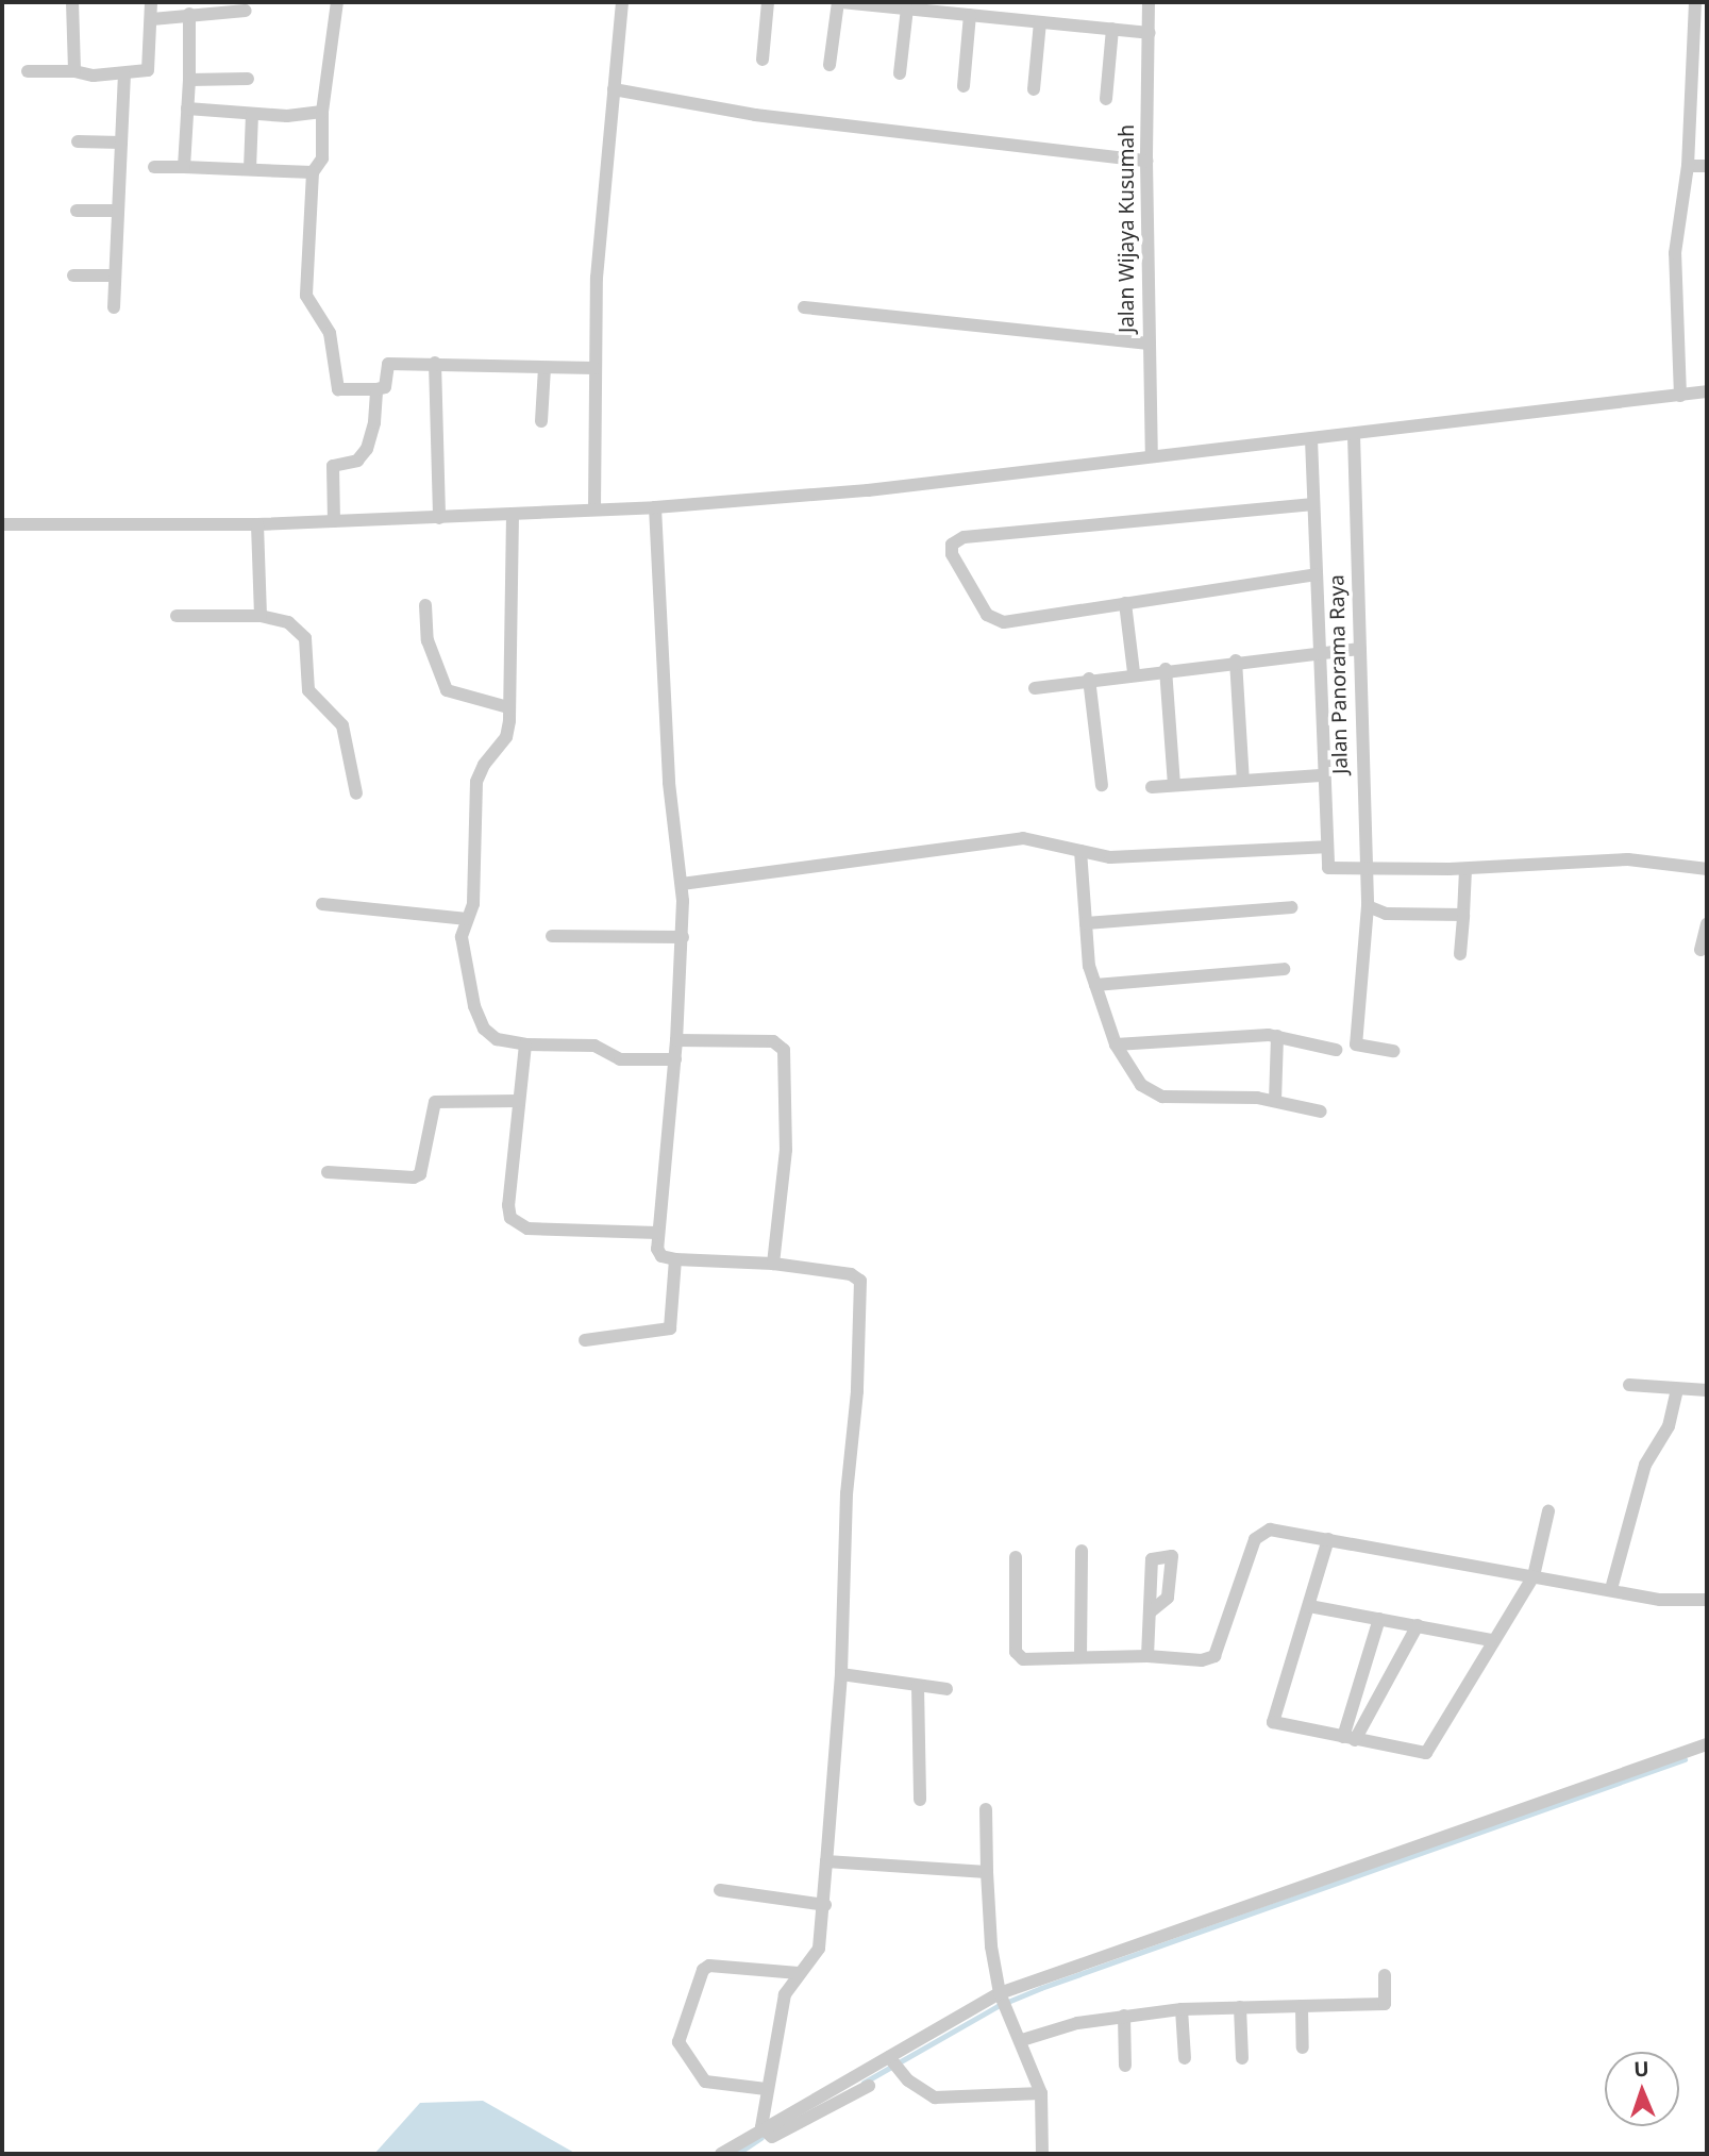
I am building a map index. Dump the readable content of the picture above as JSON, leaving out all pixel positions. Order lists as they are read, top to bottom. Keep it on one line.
{"streets":{"street":["Jalan Wijaya Kusumah","Jalan Panorama Raya"]},"north":"top"}
